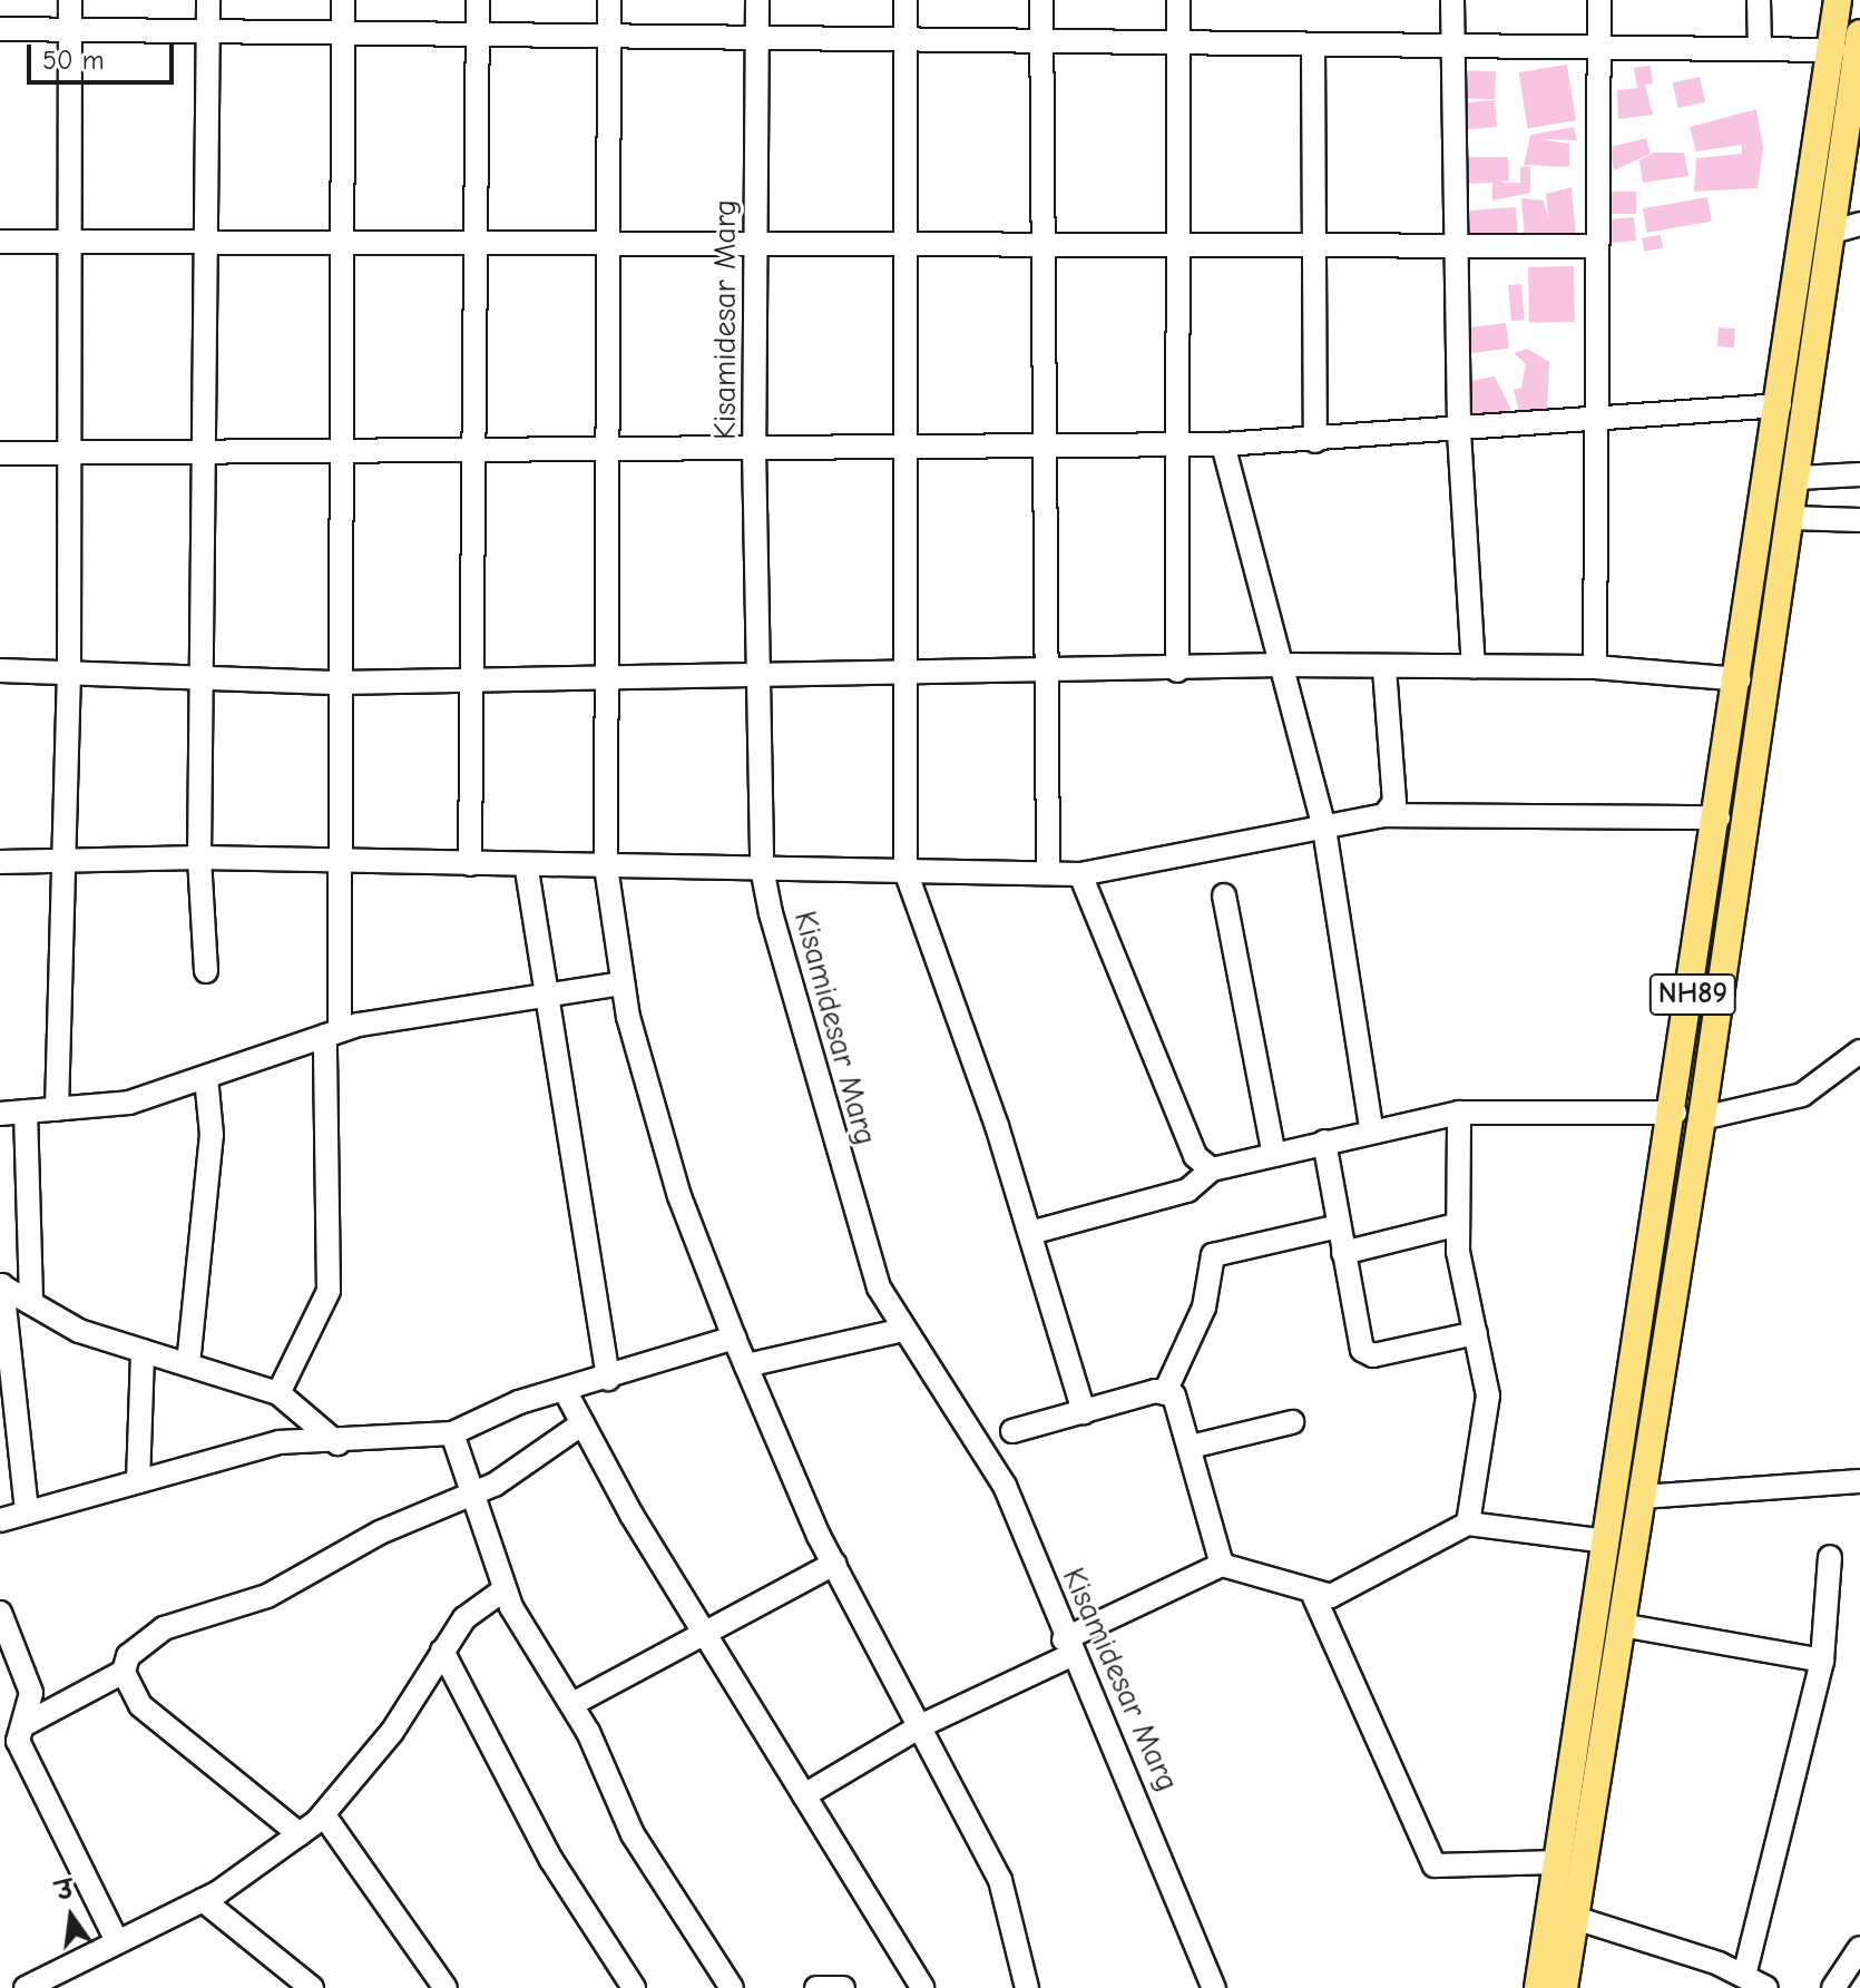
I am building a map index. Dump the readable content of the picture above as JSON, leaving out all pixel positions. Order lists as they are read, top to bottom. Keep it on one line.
{"streets":{"main road":["NH89"],"street":["Kisamidesar Marg"]},"scale_bar":"50 m","north":"top"}
